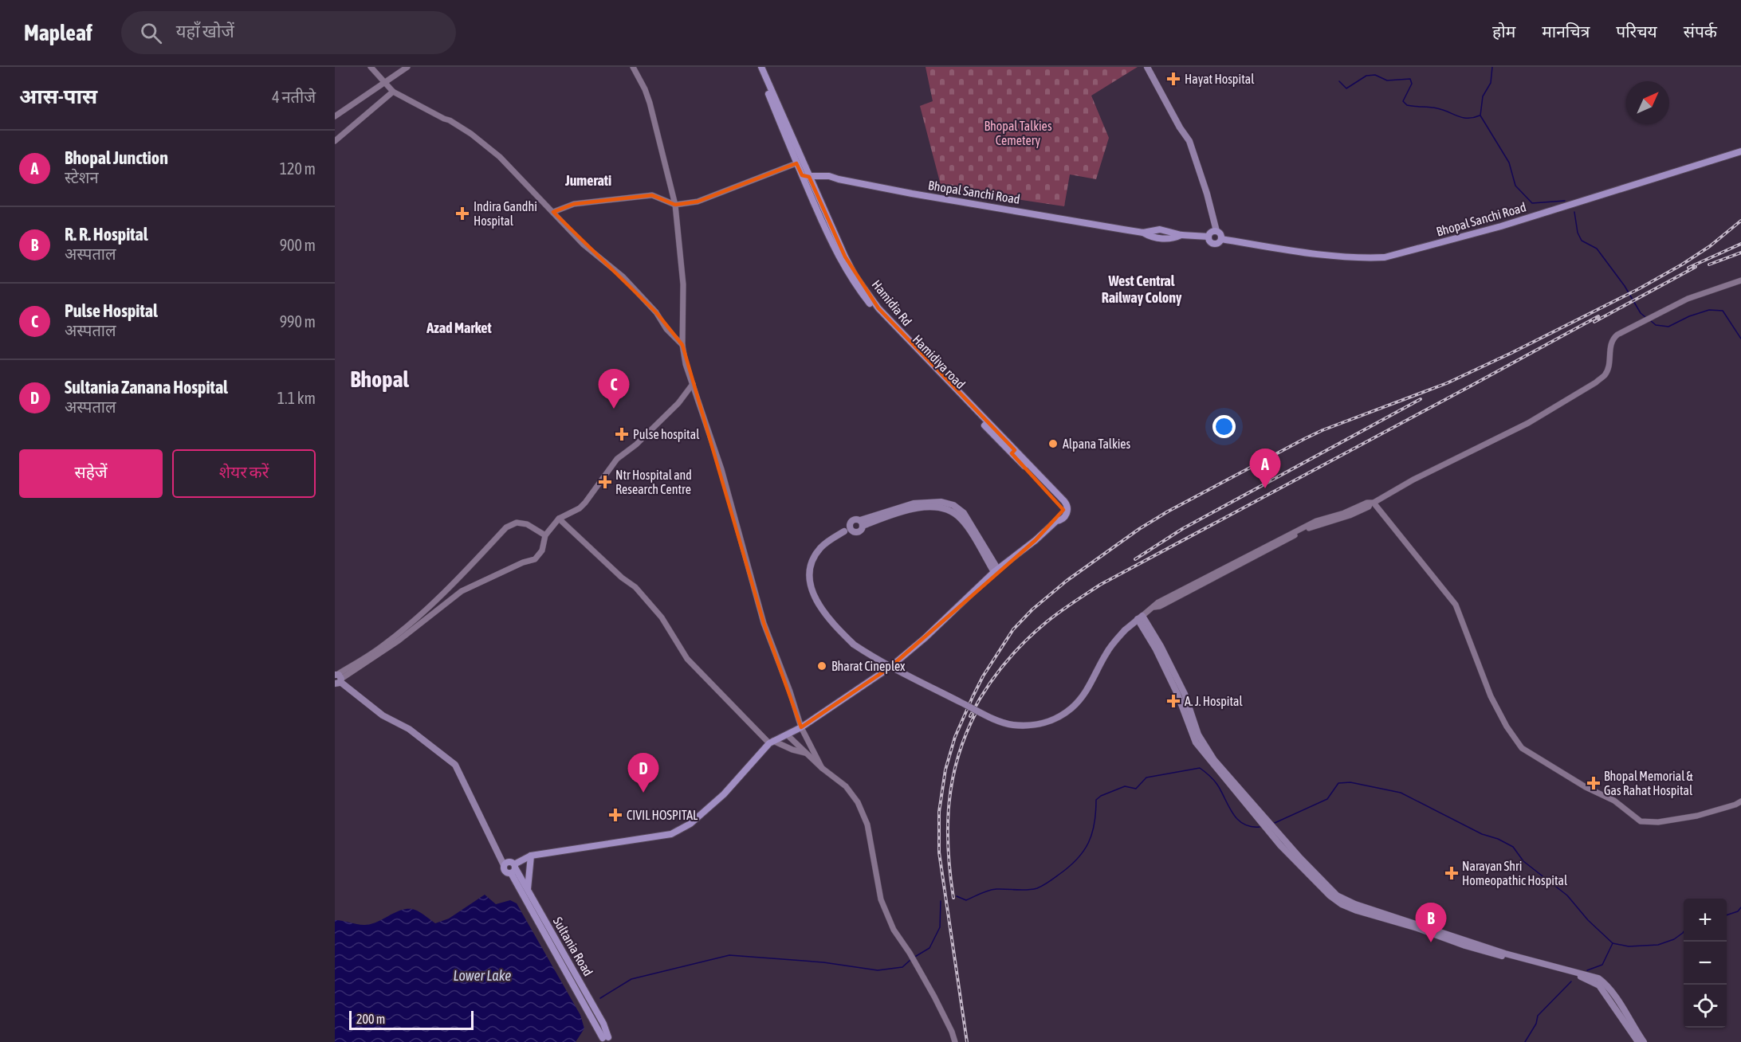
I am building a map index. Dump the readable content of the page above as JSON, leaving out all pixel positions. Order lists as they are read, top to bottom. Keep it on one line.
{"streets":{"main road":["Bhopal Sanchi Road","Hamidia Rd","Hamidiya road","Sultania Road"]},"crossings":[["Bhopal Sanchi Road","Hamidia Rd"],["Bhopal Sanchi Road","Hamidiya road"],["Hamidia Rd","Hamidiya road"]],"districts":["Jumerati","West Central Railway Colony","Azad Market","Bhopal"],"water":["Lower Lake"],"parks":["Bhopal Talkies Cemetery"],"places":{"health":["Hayat Hospital","Indira Gandhi Hospital","Pulse hospital","Ntr Hospital and Research Centre","A. J. Hospital","Bhopal Memorial & Gas Rahat Hospital","CIVIL HOSPITAL","Narayan Shri Homeopathic Hospital"],"other":["Alpana Talkies","Bharat Cineplex"]},"scale_bar":"200 m","north":"top right","page":{"header":"Mapleaf","search":"यहाँ खोजें","nav":["होम","मानचित्र","परिचय","संपर्क"],"heading":["आस-पास","4 नतीजे"],"list":[{"mark":"A","name":"Bhopal Junction","note":"स्टेशन","value":"120 m"},{"mark":"B","name":"R. R. Hospital","note":"अस्पताल","value":"900 m"},{"mark":"C","name":"Pulse Hospital","note":"अस्पताल","value":"990 m"},{"mark":"D","name":"Sultania Zanana Hospital","note":"अस्पताल","value":"1.1 km"}],"pins":["C","A","D","B"],"buttons":["सहेजें","शेयर करें"],"map_buttons":["+","−"],"scale":"200 m"}}
